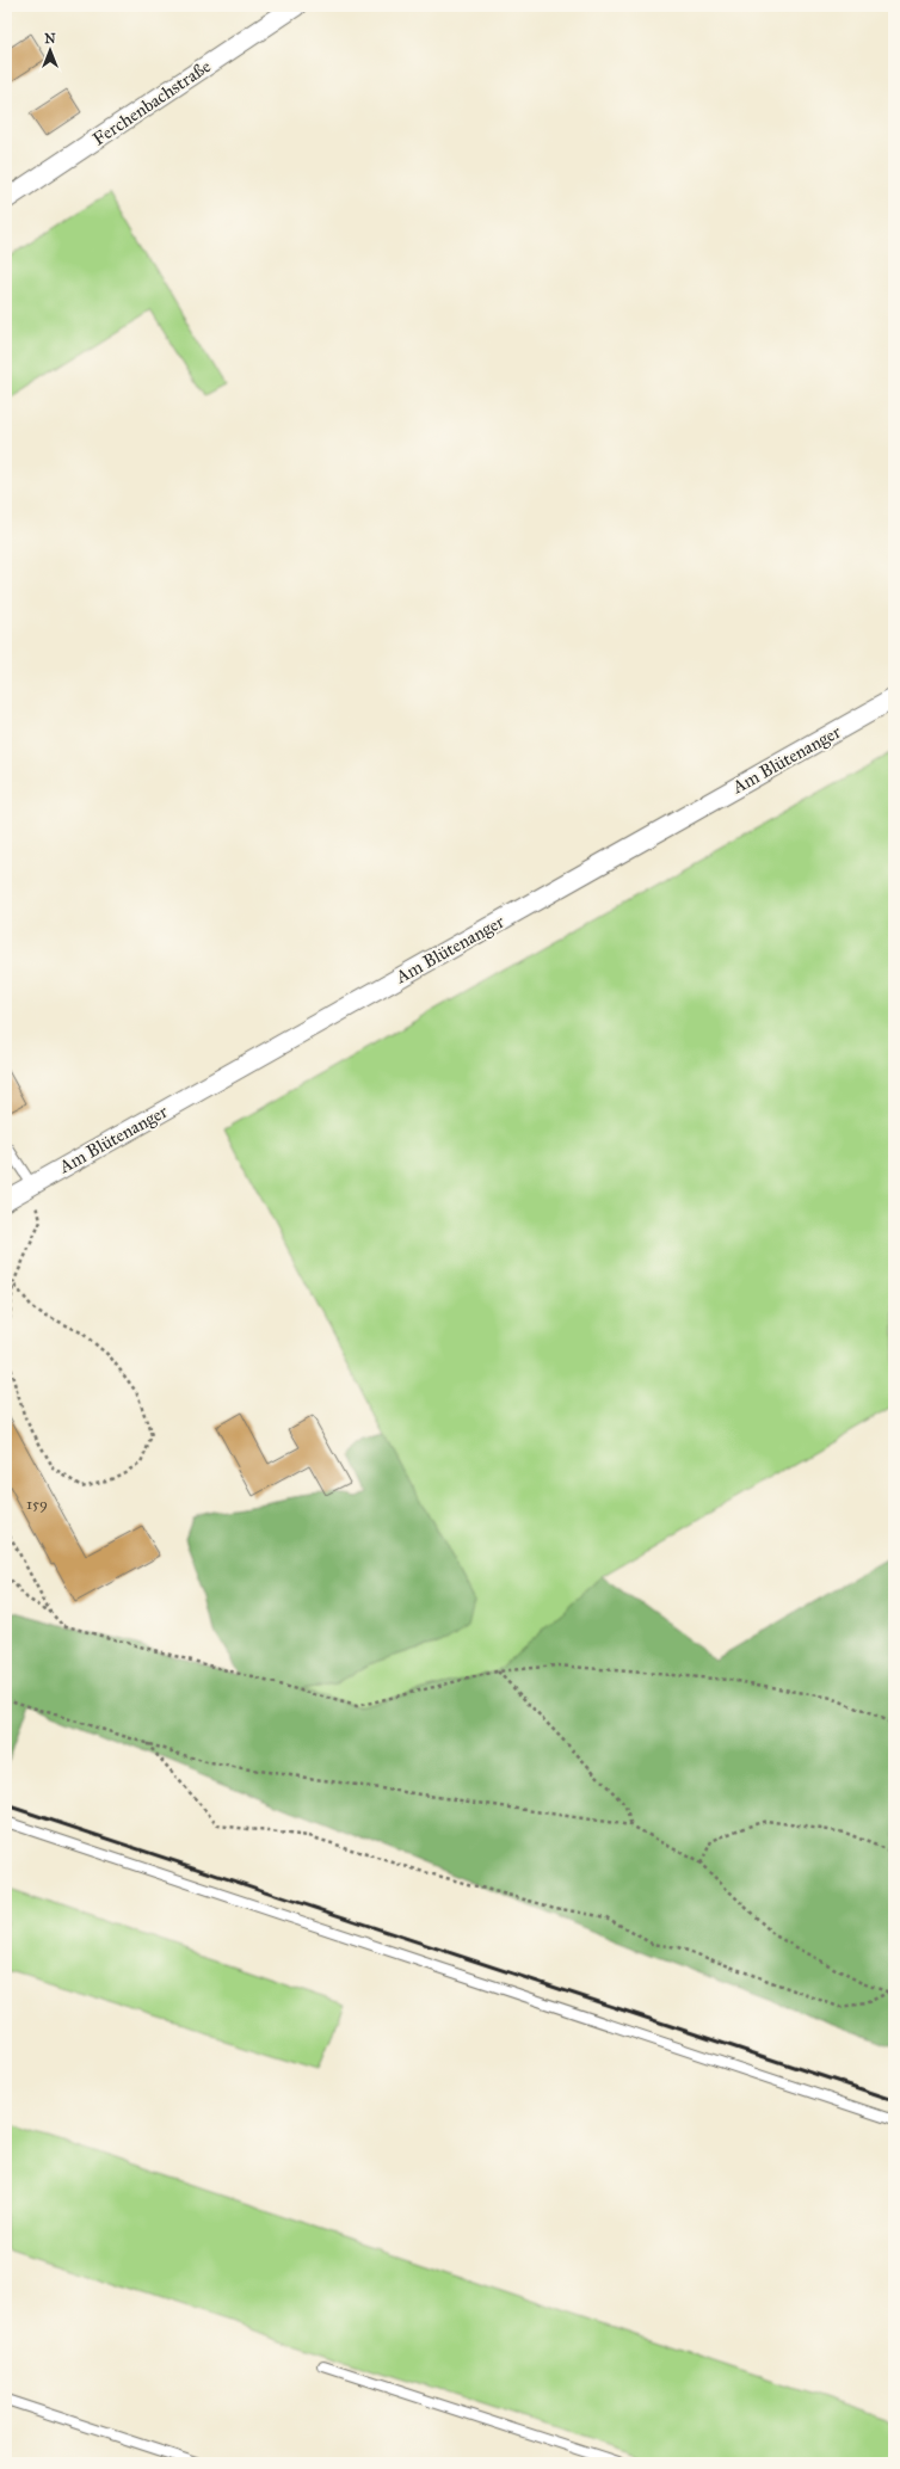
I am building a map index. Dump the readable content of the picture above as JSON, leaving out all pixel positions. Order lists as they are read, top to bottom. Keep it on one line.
{"streets":{"street":["Ferchenbachstraße","Am Blütenanger"]},"house_numbers":["159"],"north":"top"}
